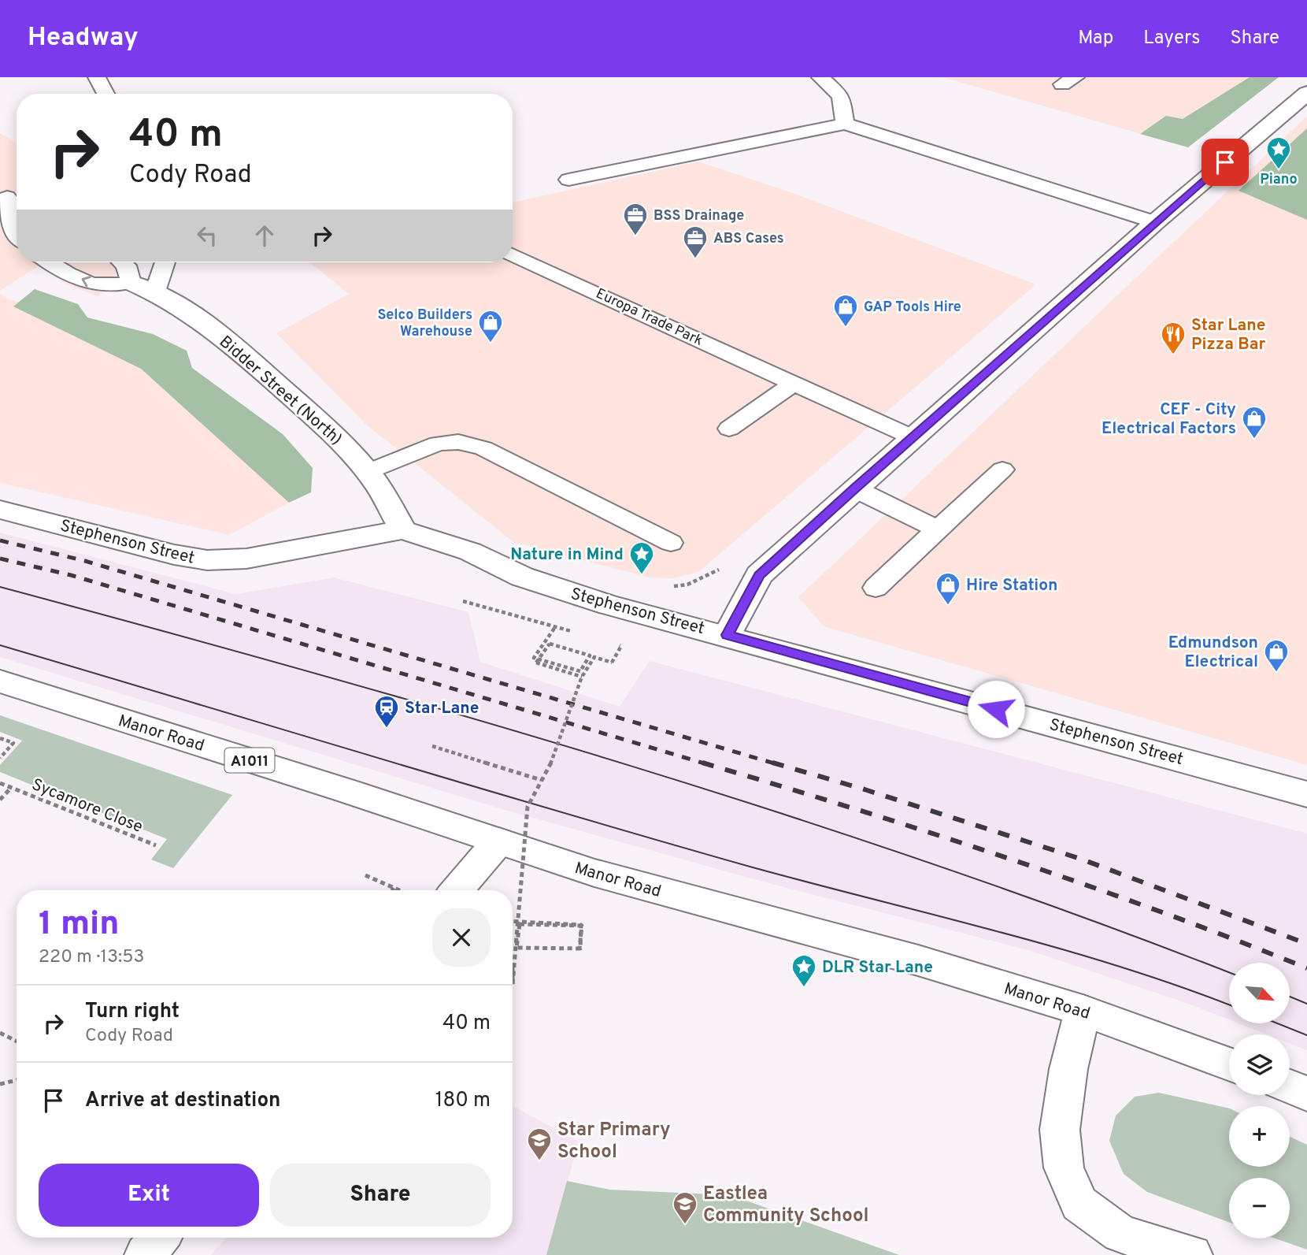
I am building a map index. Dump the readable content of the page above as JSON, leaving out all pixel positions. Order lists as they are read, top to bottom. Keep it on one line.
{"streets":{"main road":["Bidder Street (North)","Stephenson Street","Manor Road","A1011"],"lane":["Europa Trade Park"],"path":["Sycamore Close"]},"crossings":[["Bidder Street (North)","Stephenson Street"]],"places":{"place":["Piano","Nature in Mind","DLR Star Lane"],"office":["BSS Drainage","ABS Cases"],"shop":["GAP Tools Hire","Selco Builders Warehouse","CEF - City Electrical Factors","Hire Station","Edmundson Electrical"],"restaurant":["Star Lane Pizza Bar"],"station":["Star Lane"],"school or university":["Star Primary School","Eastlea Community School"]},"north":"bottom right","page":{"header":"Headway","nav":["Map","Layers","Share"],"turn":["40 m","Cody Road"],"heading":["1 min","220 m · 13:53"],"map_buttons":["+","−"],"list":[{"name":"Turn right","note":"Cody Road","value":"40 m"},{"name":"Arrive at destination","value":"180 m"}],"buttons":["Exit","Share"]}}
